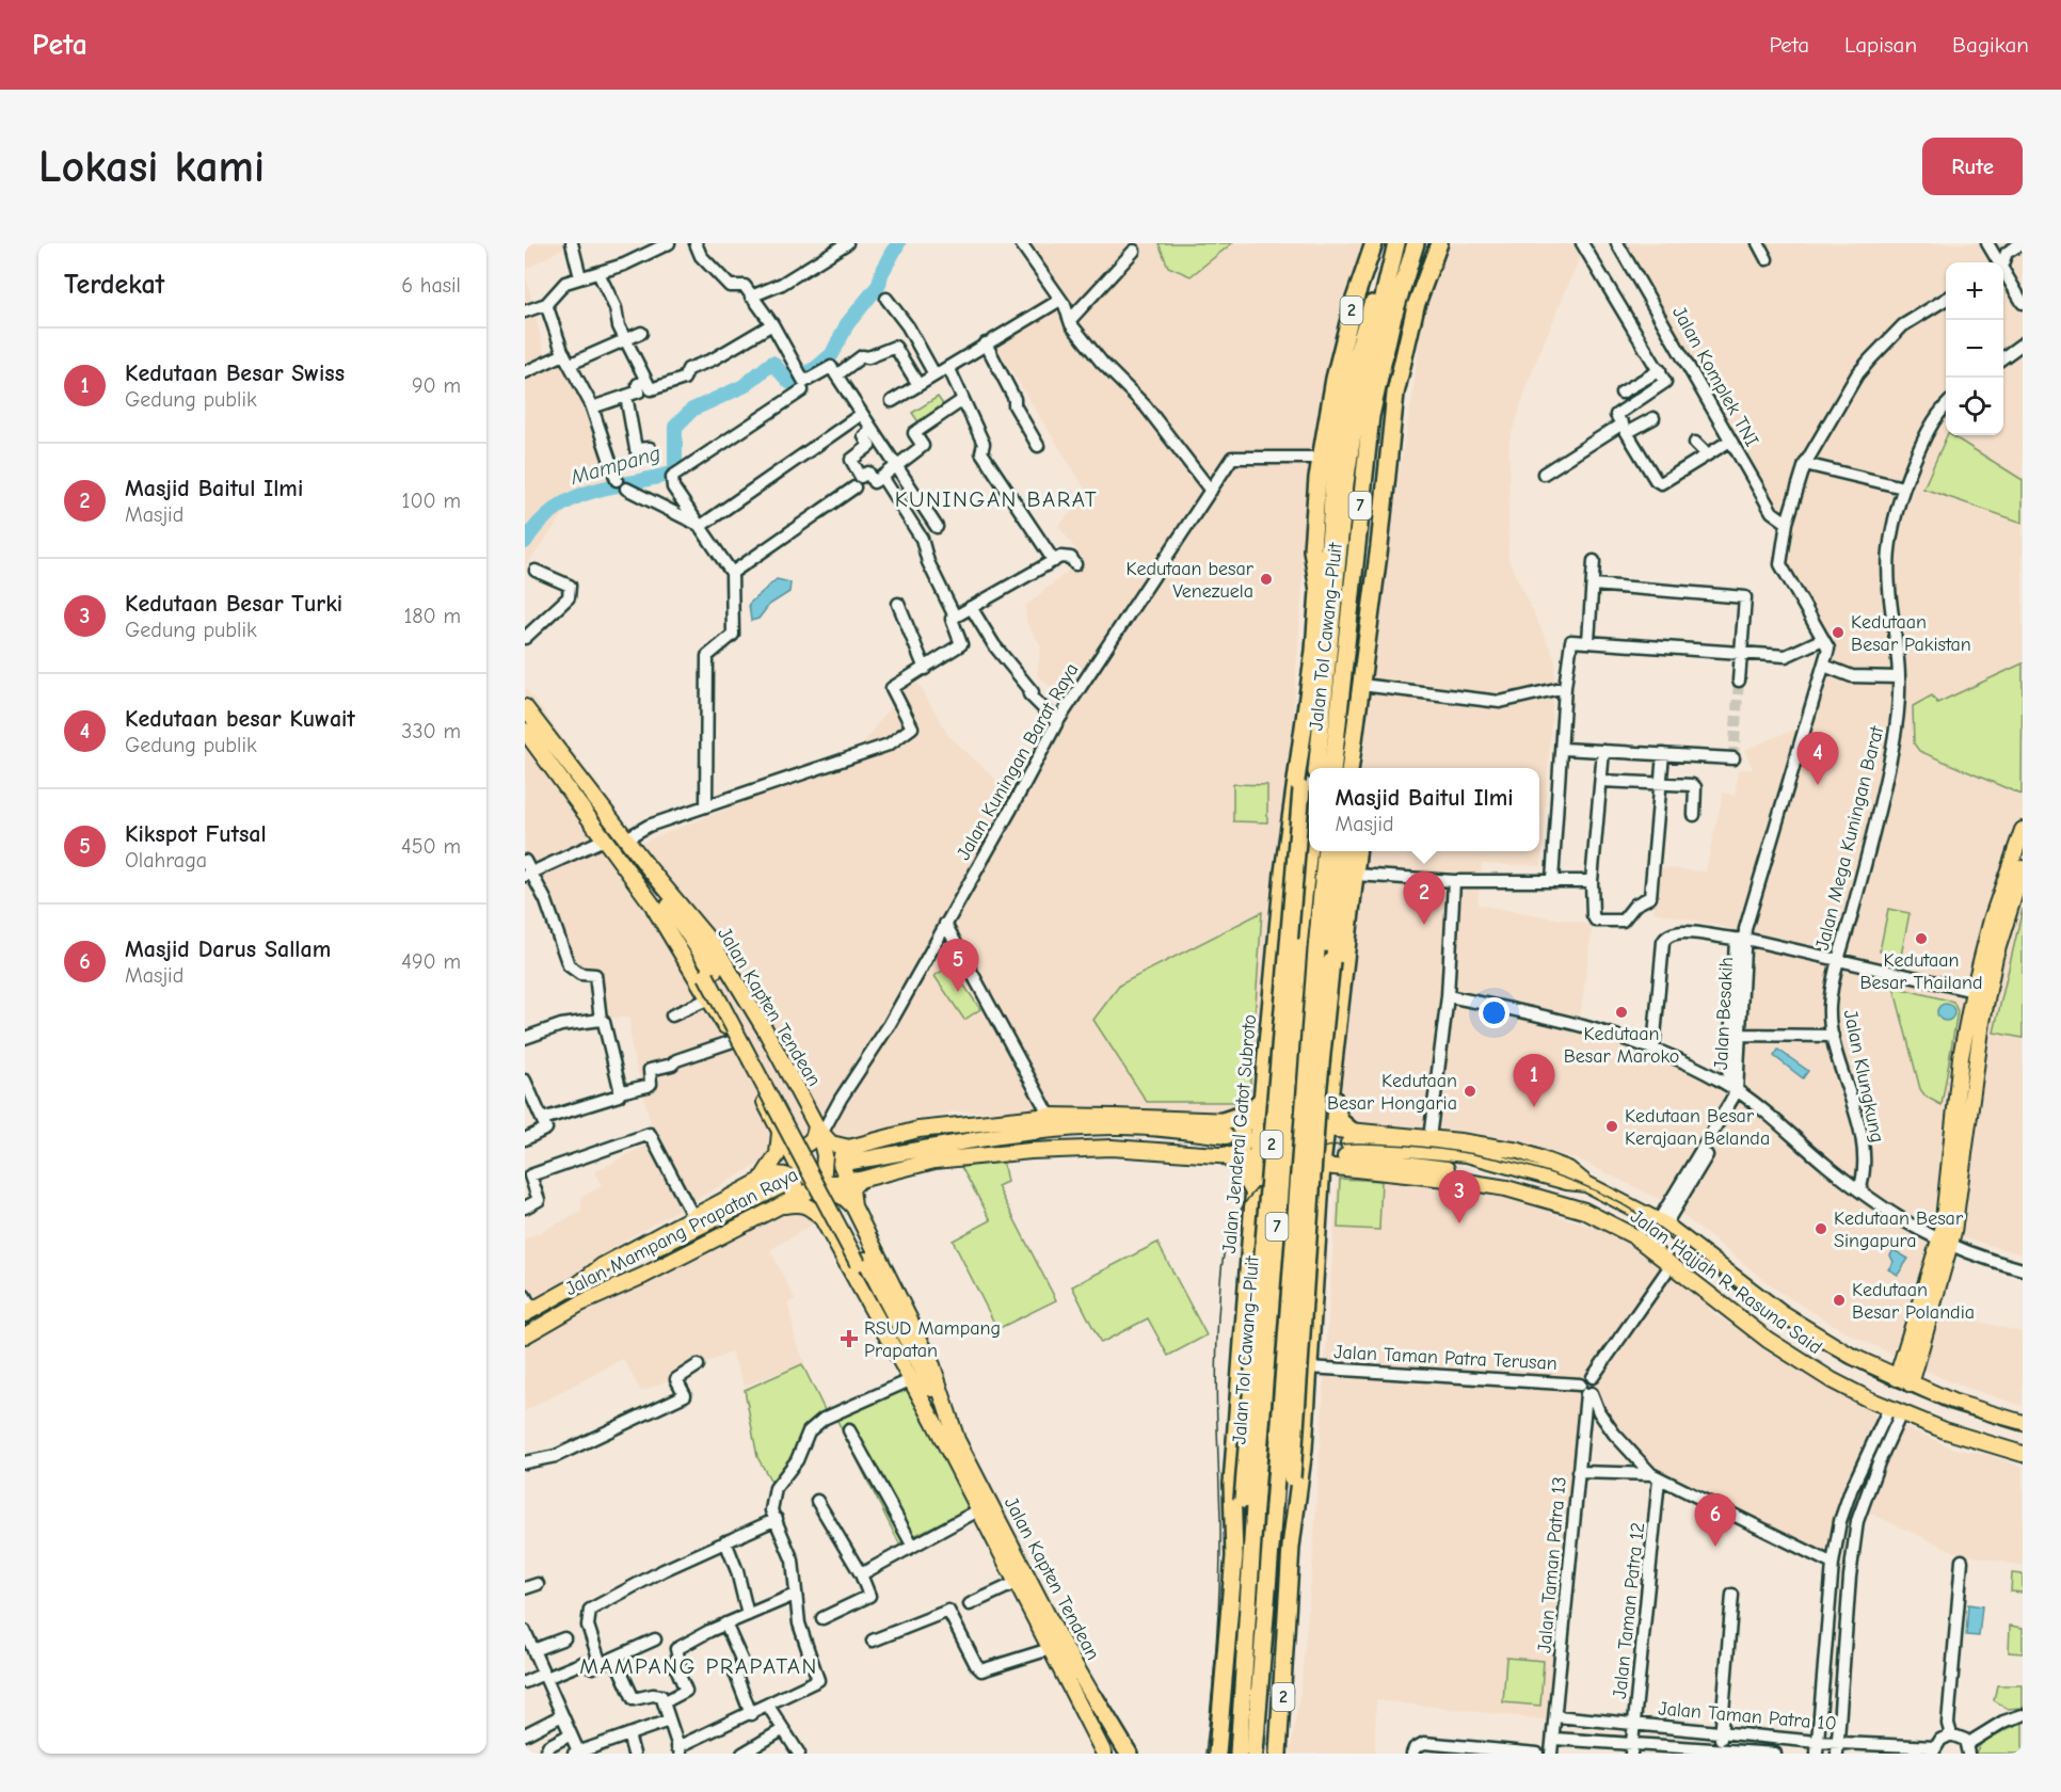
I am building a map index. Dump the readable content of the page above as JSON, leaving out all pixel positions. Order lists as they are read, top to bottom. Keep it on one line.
{"streets":{"highway":["2","7","Jalan Tol Cawang–Pluit","Jalan Jenderal Gatot Subroto"],"main road":["Jalan Kapten Tendean","Jalan Mampang Prapatan Raya","Jalan Hajjah R. Rasuna Said"],"street":["Jalan Komplek TNI","Jalan Kuningan Barat Raya","Jalan Mega Kuningan Barat","Jalan Besakih","Jalan Klungkung","Jalan Taman Patra Terusan","Jalan Taman Patra 13","Jalan Taman Patra 12","Jalan Taman Patra 10"]},"crossings":[["2","Jalan Hajjah R. Rasuna Said"],["2","Jalan Taman Patra Terusan"],["Jalan Tol Cawang–Pluit","Jalan Jenderal Gatot Subroto"],["Jalan Kuningan Barat Raya","Jalan Kapten Tendean"],["Jalan Kuningan Barat Raya","Jalan Jenderal Gatot Subroto"],["Jalan Mega Kuningan Barat","Jalan Klungkung"],["Jalan Kapten Tendean","Jalan Mampang Prapatan Raya"],["Jalan Besakih","Jalan Hajjah R. Rasuna Said"],["Jalan Taman Patra Terusan","Jalan Taman Patra 13"],["Jalan Taman Patra 13","Jalan Taman Patra 10"],["Jalan Taman Patra 12","Jalan Taman Patra 10"]],"districts":["KUNINGAN BARAT","MAMPANG PRAPATAN"],"water":["Mampang"],"places":{"other":["Kedutaan besar Venezuela","Kedutaan Besar Pakistan","Kedutaan Besar Thailand","Kedutaan Besar Maroko","Kedutaan Besar Hongaria","Kedutaan Besar Kerajaan Belanda","Kedutaan Besar Singapura","Kedutaan Besar Polandia"],"health":["RSUD Mampang Prapatan"]},"page":{"header":"Peta","nav":["Peta","Lapisan","Bagikan"],"buttons":"Rute","title":"Lokasi kami","heading":["Terdekat","6 hasil"],"map_buttons":["+","−"],"list":[{"mark":"1","name":"Kedutaan Besar Swiss","note":"Gedung publik","value":"90 m"},{"mark":"2","name":"Masjid Baitul Ilmi","note":"Masjid","value":"100 m"},{"mark":"3","name":"Kedutaan Besar Turki","note":"Gedung publik","value":"180 m"},{"mark":"4","name":"Kedutaan besar Kuwait","note":"Gedung publik","value":"330 m"},{"mark":"5","name":"Kikspot Futsal","note":"Olahraga","value":"450 m"},{"mark":"6","name":"Masjid Darus Sallam","note":"Masjid","value":"490 m"}],"pins":["4","2","5","1","3","6"],"popup":["Masjid Baitul Ilmi","Masjid"]}}
